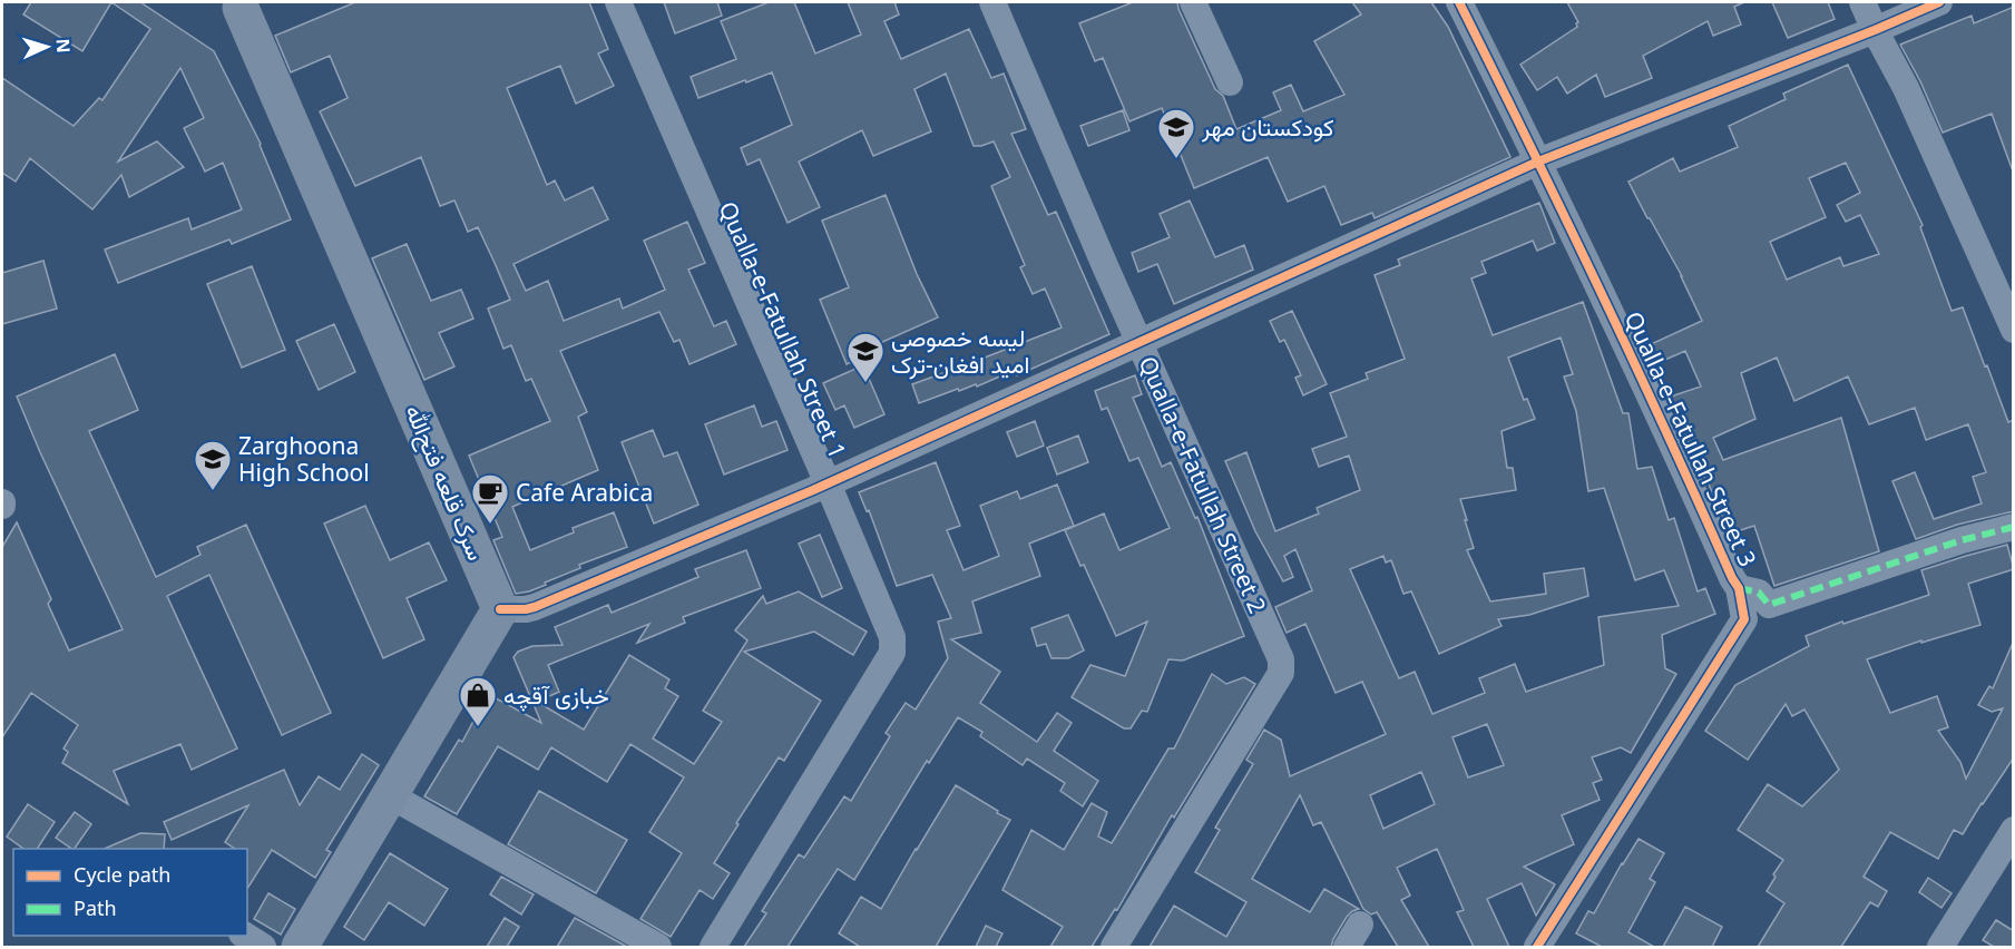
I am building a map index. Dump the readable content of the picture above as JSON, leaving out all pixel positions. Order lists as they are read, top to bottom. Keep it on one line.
{"streets":{"main road":["سرک قلعه فتح‌الله"],"street":["Qualla-e-Fatullah Street 1","Qualla-e-Fatullah Street 3","Qualla-e-Fatullah Street 2"]},"places":{"school or university":["کودکستان مهر","لیسه خصوصی امید افغان-ترک","Zarghoona High School"],"cafe":["Cafe Arabica"],"shop":["خبازی آقچه"]},"legend":["Cycle path","Path"],"north":"right"}
